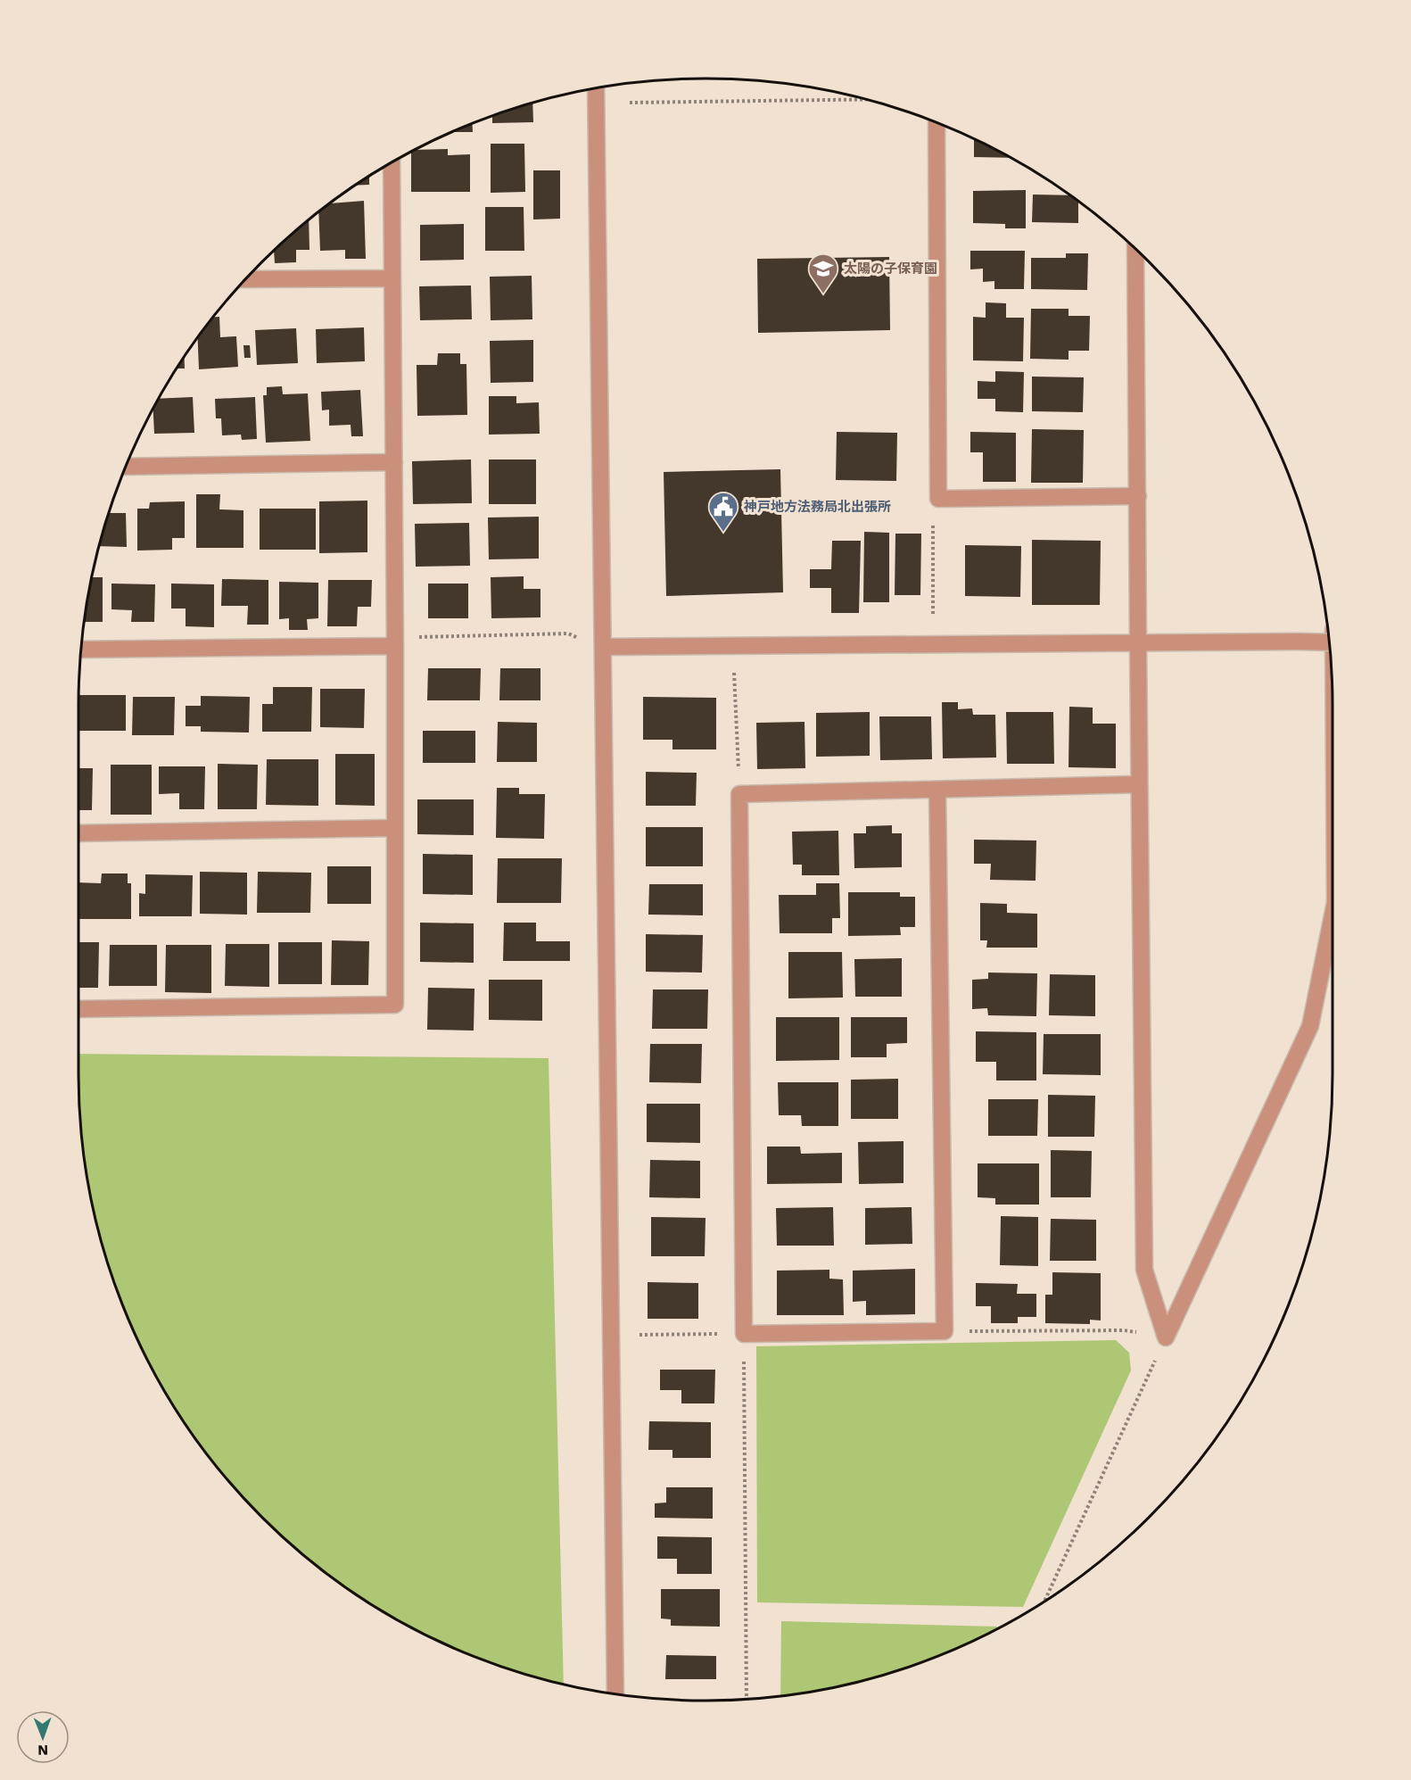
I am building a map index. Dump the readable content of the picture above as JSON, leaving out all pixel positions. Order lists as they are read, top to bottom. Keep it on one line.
{"places":{"school or university":["太陽の子保育園"],"public building":["神戸地方法務局北出張所"]},"north":"bottom"}
